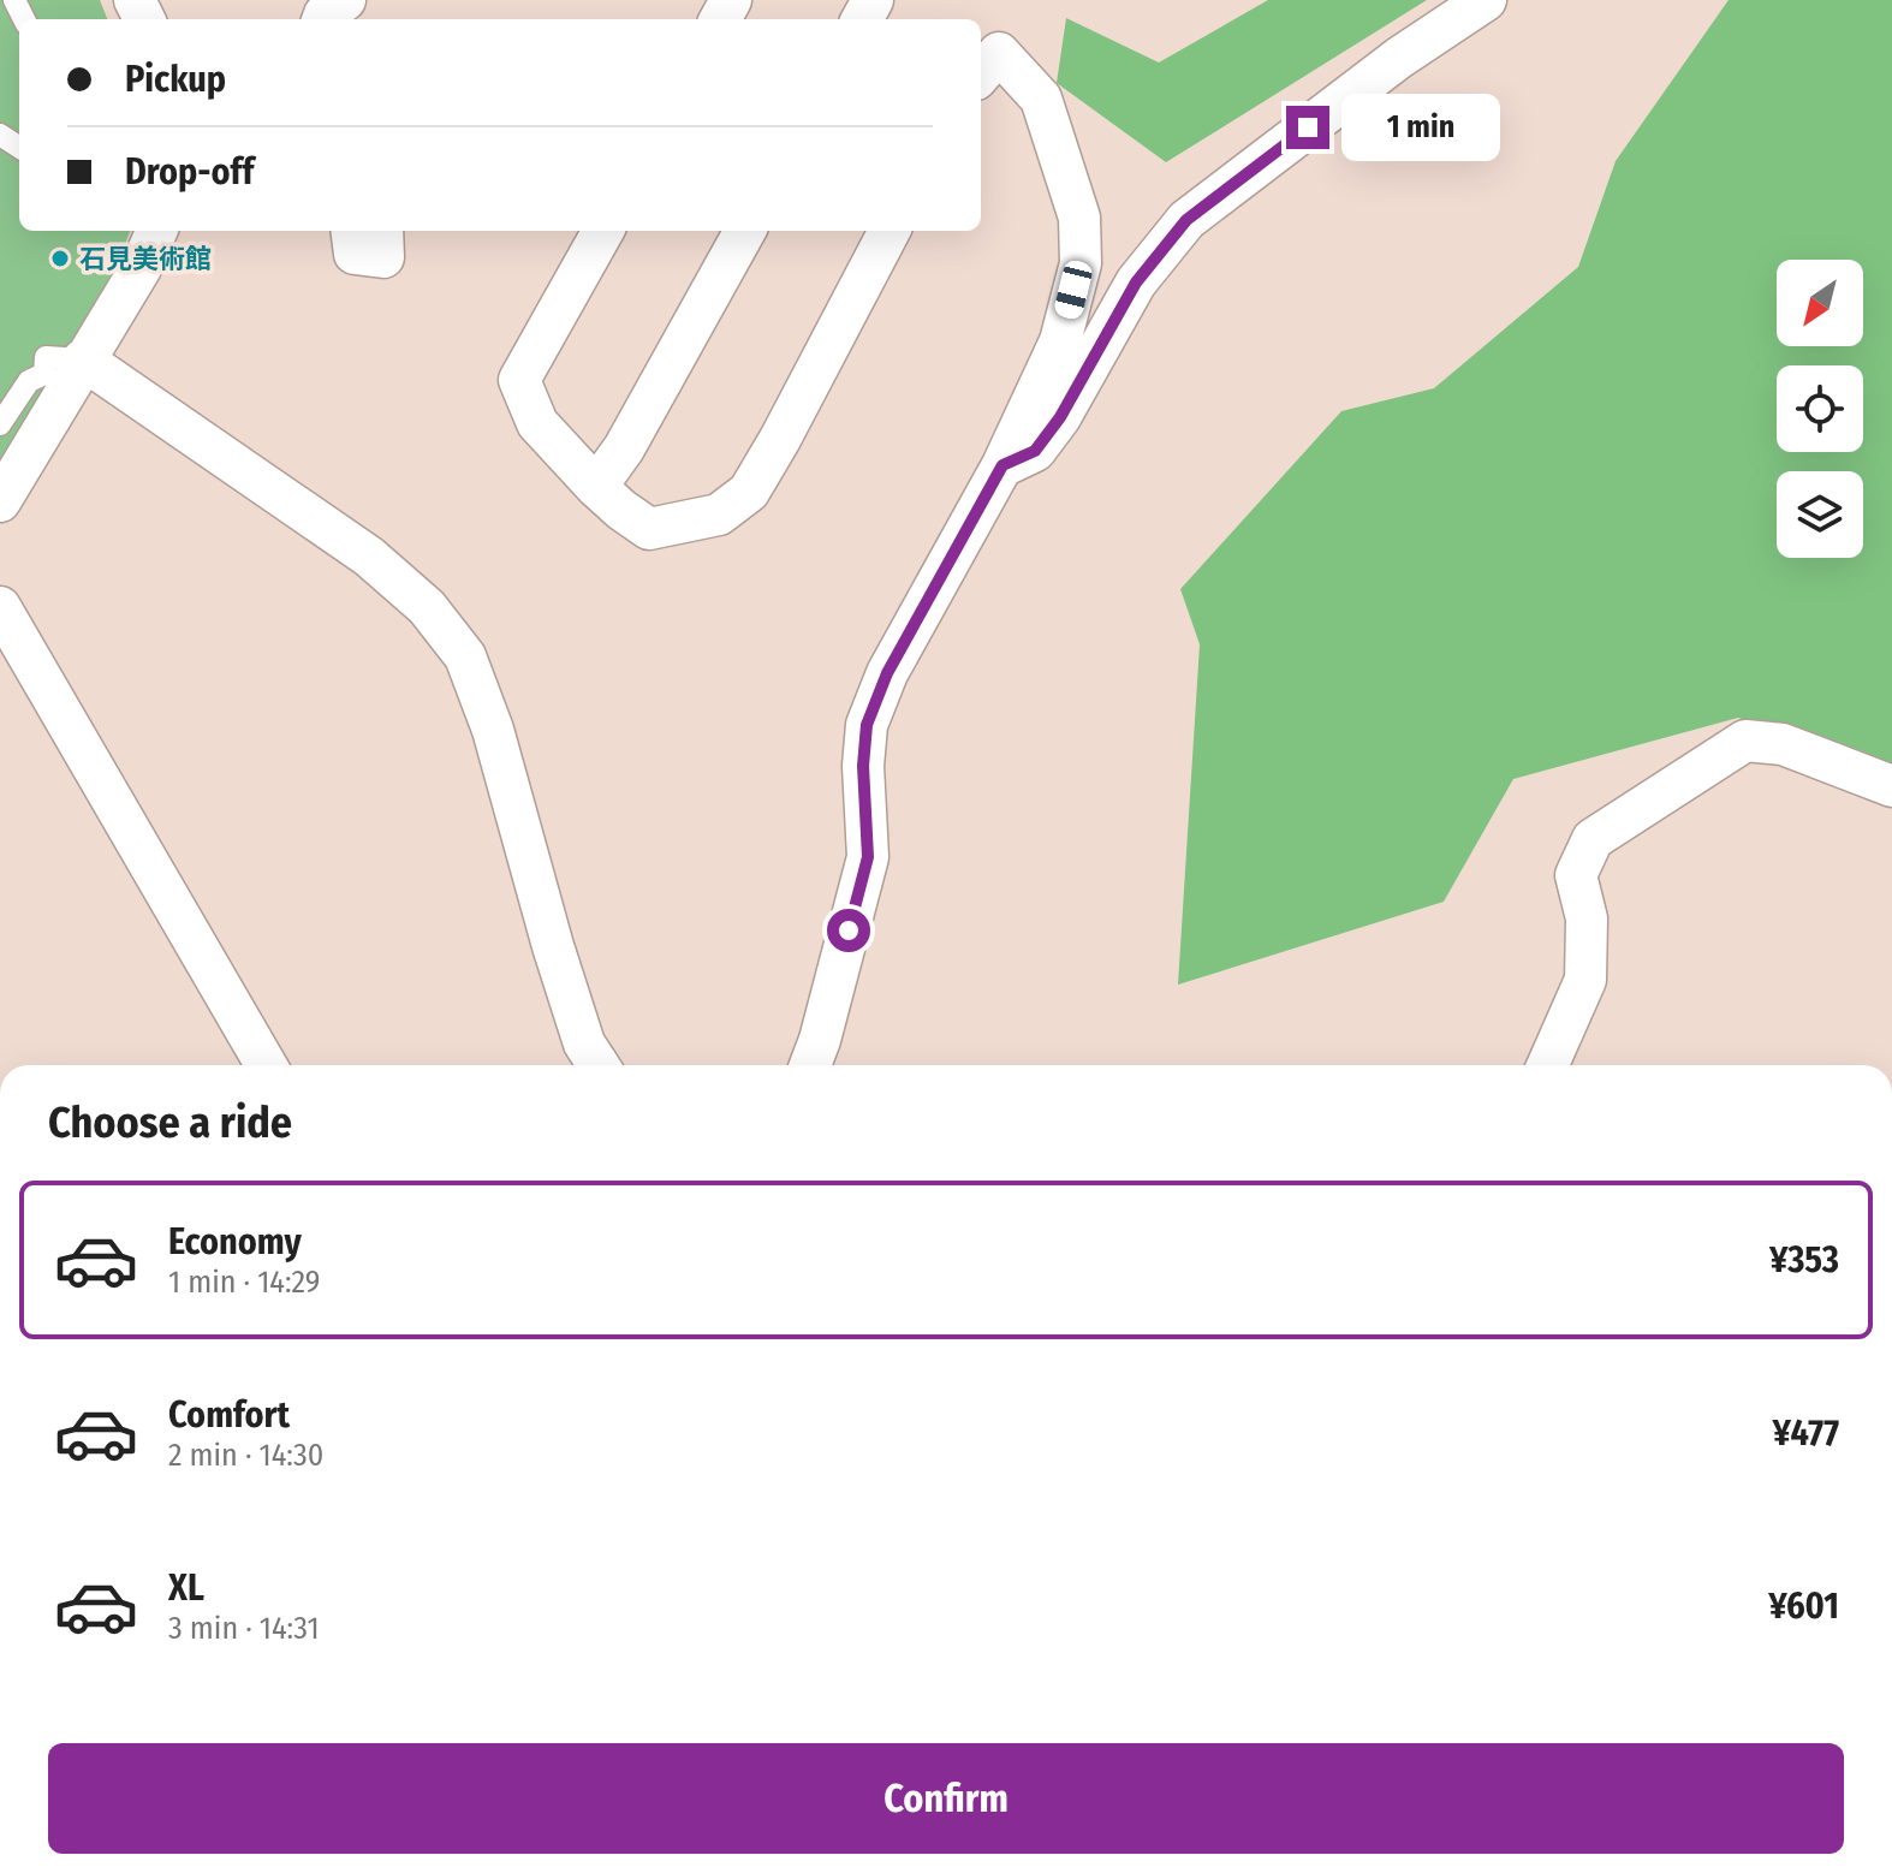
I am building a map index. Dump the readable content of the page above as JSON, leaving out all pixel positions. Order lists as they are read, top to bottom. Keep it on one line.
{"places":["石見美術館"],"north":"bottom left","page":{"banner":["Pickup","Drop-off"],"bubble":"1 min","heading":"Choose a ride","list":[{"name":"Economy","note":"1 min · 14:29","value":"¥353"},{"name":"Comfort","note":"2 min · 14:30","value":"¥477"},{"name":"XL","note":"3 min · 14:31","value":"¥601"}],"buttons":"Confirm"}}
